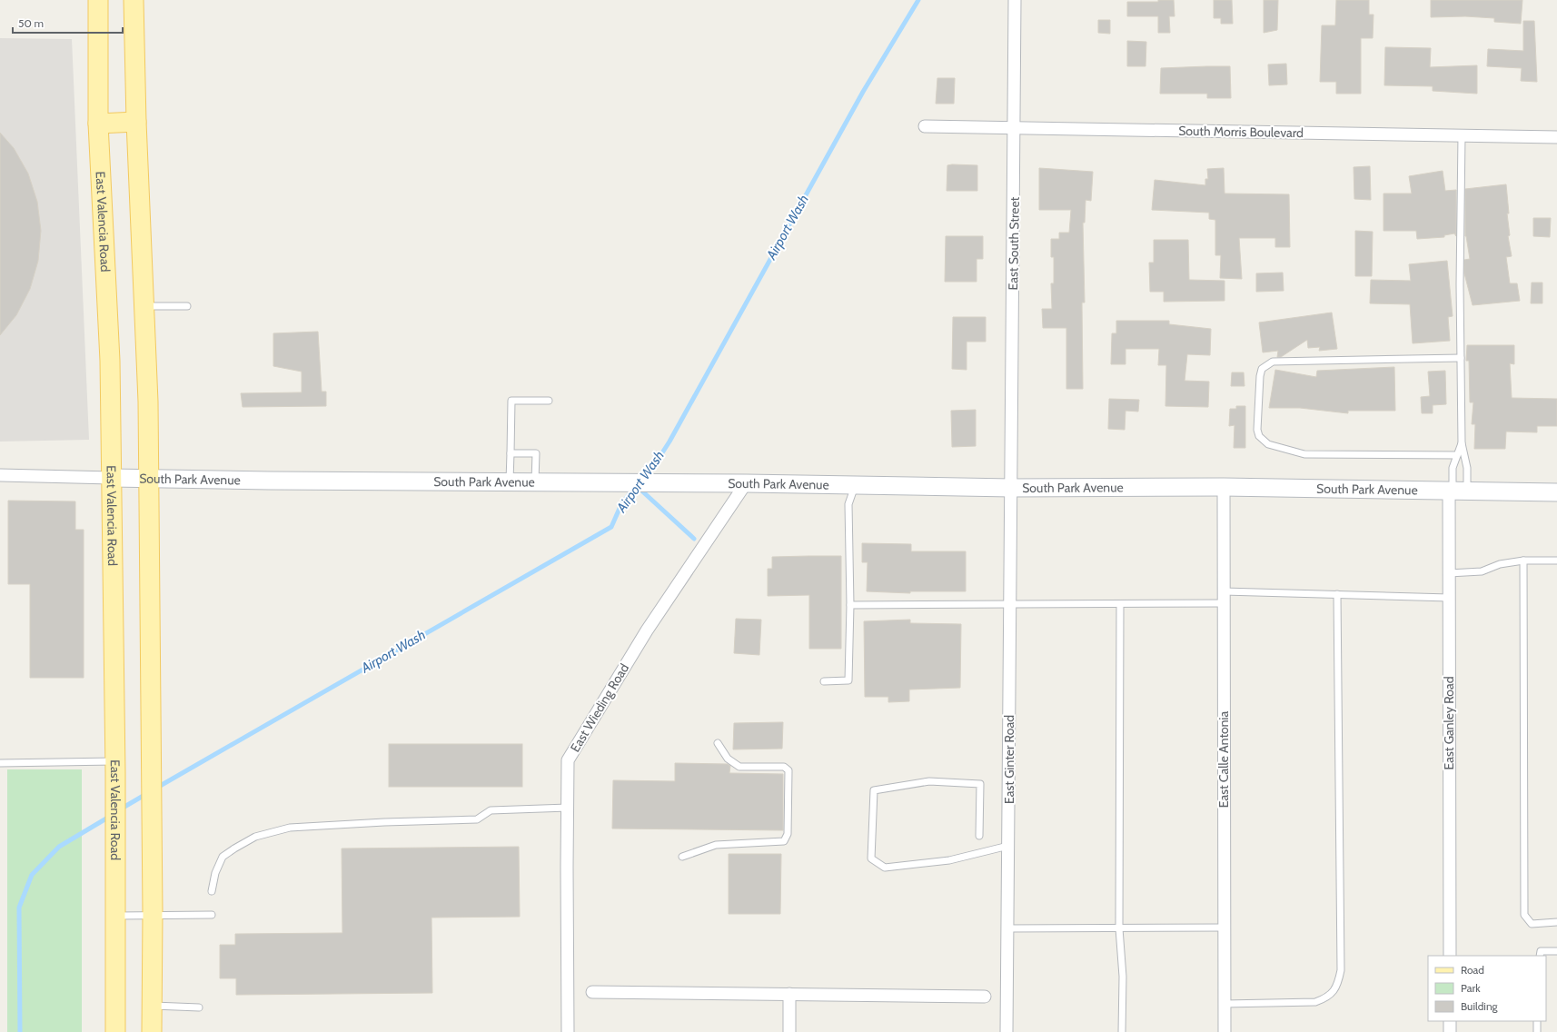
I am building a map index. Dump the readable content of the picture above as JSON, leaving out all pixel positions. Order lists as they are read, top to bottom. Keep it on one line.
{"streets":{"main road":["East Valencia Road","South Park Avenue"],"street":["South Morris Boulevard","East South Street","East Wieding Road","East Ganley Road","East Ginter Road","East Calle Antonia"]},"crossings":[["South Morris Boulevard","East South Street"],["East Valencia Road","South Park Avenue"],["East South Street","South Park Avenue"],["East South Street","East Ginter Road"],["South Park Avenue","East Wieding Road"],["South Park Avenue","East Ganley Road"],["South Park Avenue","East Ginter Road"],["South Park Avenue","East Calle Antonia"]],"water":["Airport Wash"],"legend":["Road","Park","Building"],"scale_bar":"50 m"}
